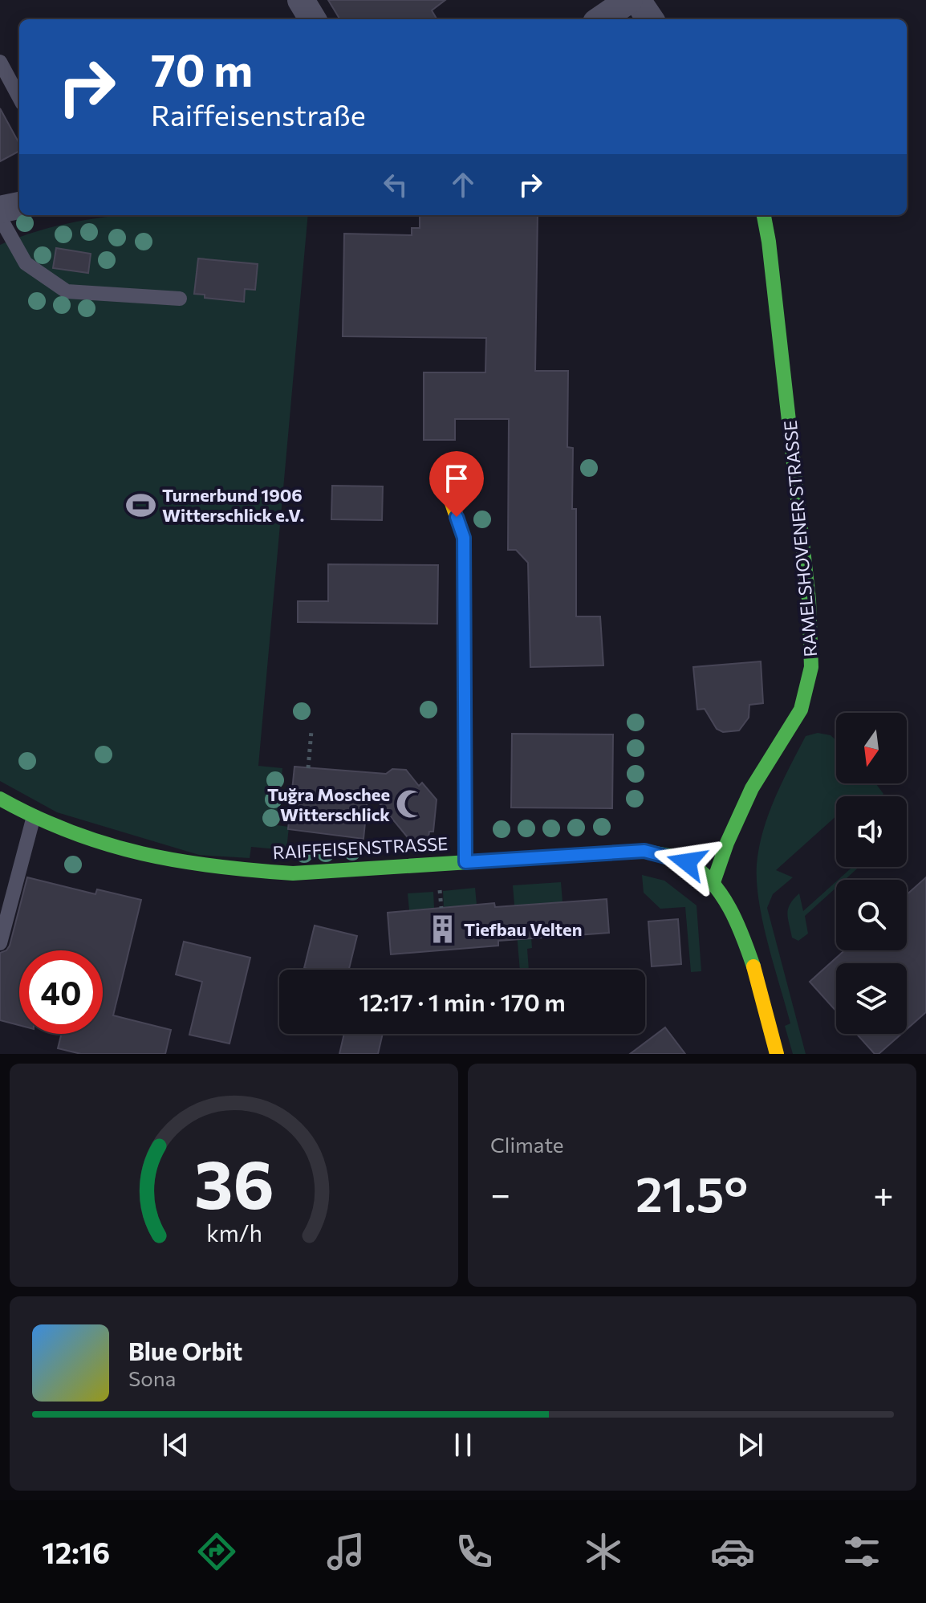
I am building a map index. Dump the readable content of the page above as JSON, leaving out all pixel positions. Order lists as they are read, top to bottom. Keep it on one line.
{"streets":{"street":["RAMELSHOVENER STRASSE","RAIFFEISENSTRASSE"]},"crossings":[["RAMELSHOVENER STRASSE","RAIFFEISENSTRASSE"]],"places":{"sports":["Turnerbund 1906 Witterschlick e.V."],"mosque":["Tuğra Moschee Witterschlick"],"building":["Tiefbau Velten"]},"north":"bottom","page":{"turn":["70 m","Raiffeisenstraße"],"limit":"40","trip":"12:17 · 1 min · 170 m","tile":"Climate","heat":["−","21.5°","+"],"song":["Blue Orbit","Sona"],"tabs":"12:16","gauge":["36","km/h"]}}
